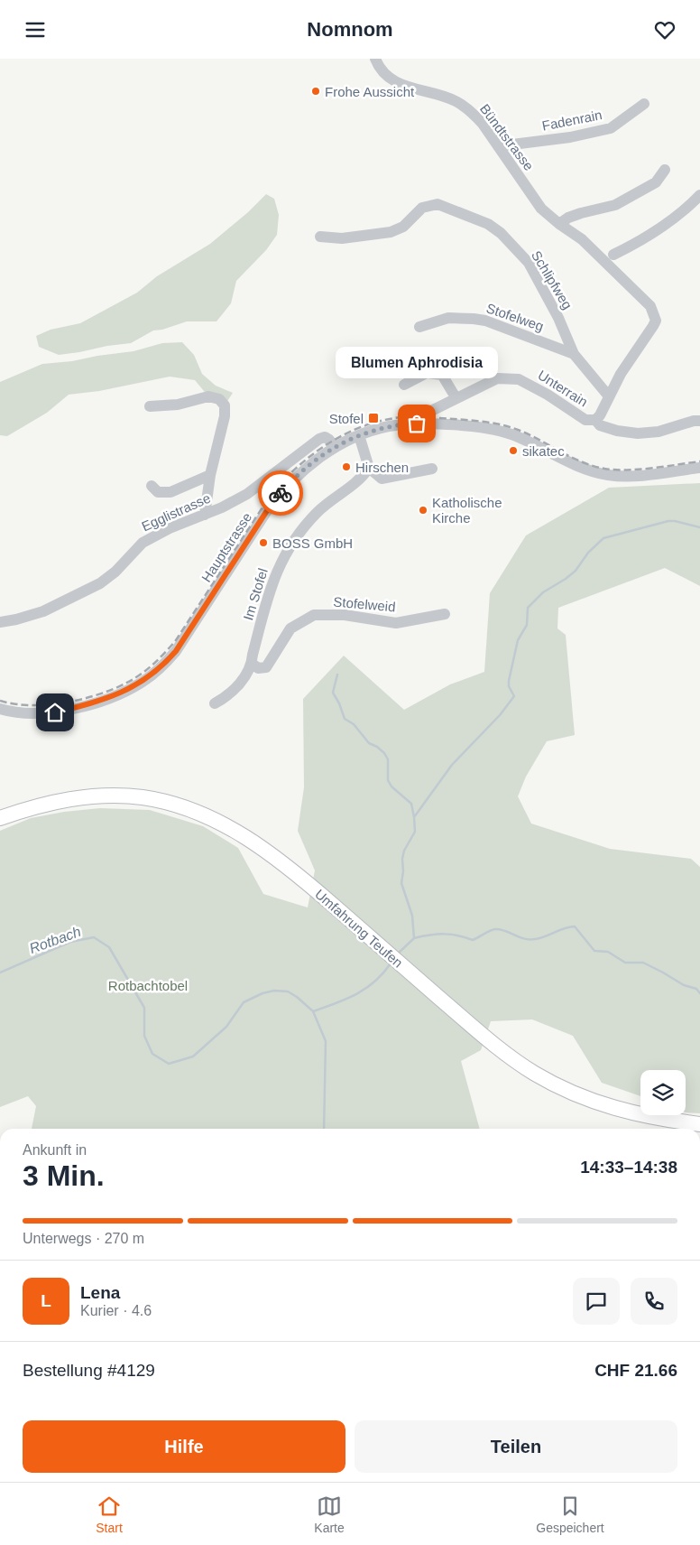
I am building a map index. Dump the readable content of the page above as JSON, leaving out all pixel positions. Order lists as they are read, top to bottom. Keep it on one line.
{"streets":{"main road":["Umfahrung Teufen"],"street":["Fadenrain","Bündtstrasse","Schlipfweg","Stofelweg","Unterrain","Egglistrasse","Hauptstrasse","Im Stofel","Stofelweid"]},"crossings":[["Fadenrain","Bündtstrasse"],["Bündtstrasse","Schlipfweg"],["Bündtstrasse","Unterrain"],["Schlipfweg","Stofelweg"],["Unterrain","Hauptstrasse"],["Egglistrasse","Hauptstrasse"],["Im Stofel","Stofelweid"]],"water":["Rotbach"],"parks":["Rotbachtobel"],"places":{"other":["Frohe Aussicht","Blumen Aphrodisia","sikatec","Hirschen","Katholische Kirche","BOSS GmbH"],"transit":["Stofel"]},"page":{"header":"Nomnom","bubble":"Blumen Aphrodisia","heading":["3 Min.","Ankunft in","14:33–14:38"],"panel":["Lena","Kurier · 4.6","Bestellung #4129","CHF 21.66"],"bar":"Unterwegs · 270 m","round":"L","buttons":["Hilfe","Teilen"],"tabs":["Start","Karte","Gespeichert"]}}
